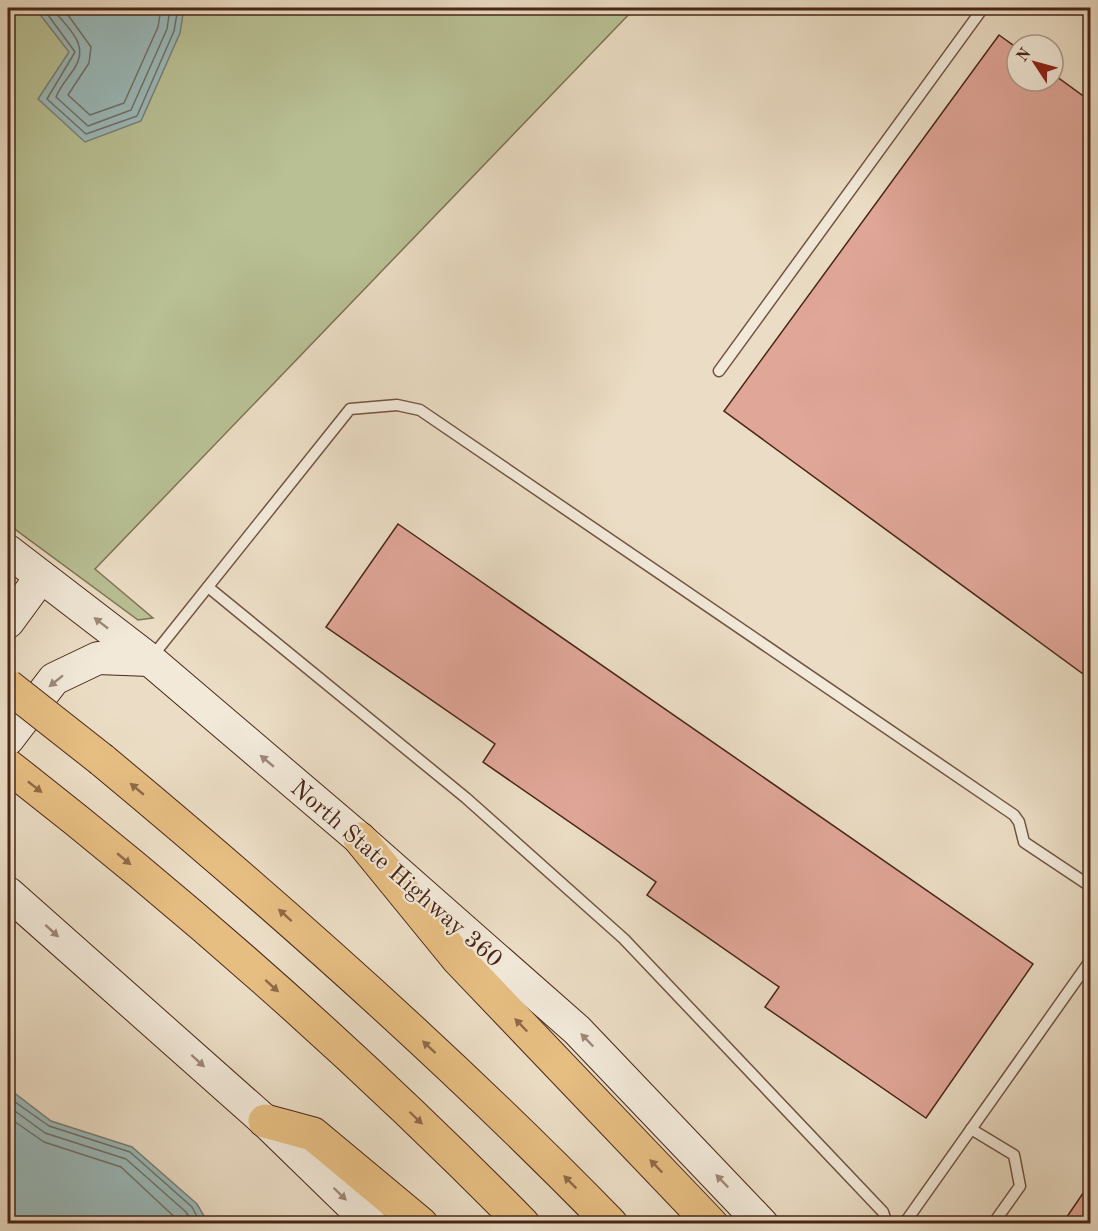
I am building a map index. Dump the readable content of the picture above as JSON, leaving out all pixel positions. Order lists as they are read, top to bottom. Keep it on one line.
{"streets":{"main road":["North State Highway 360"]},"north":"top left"}
